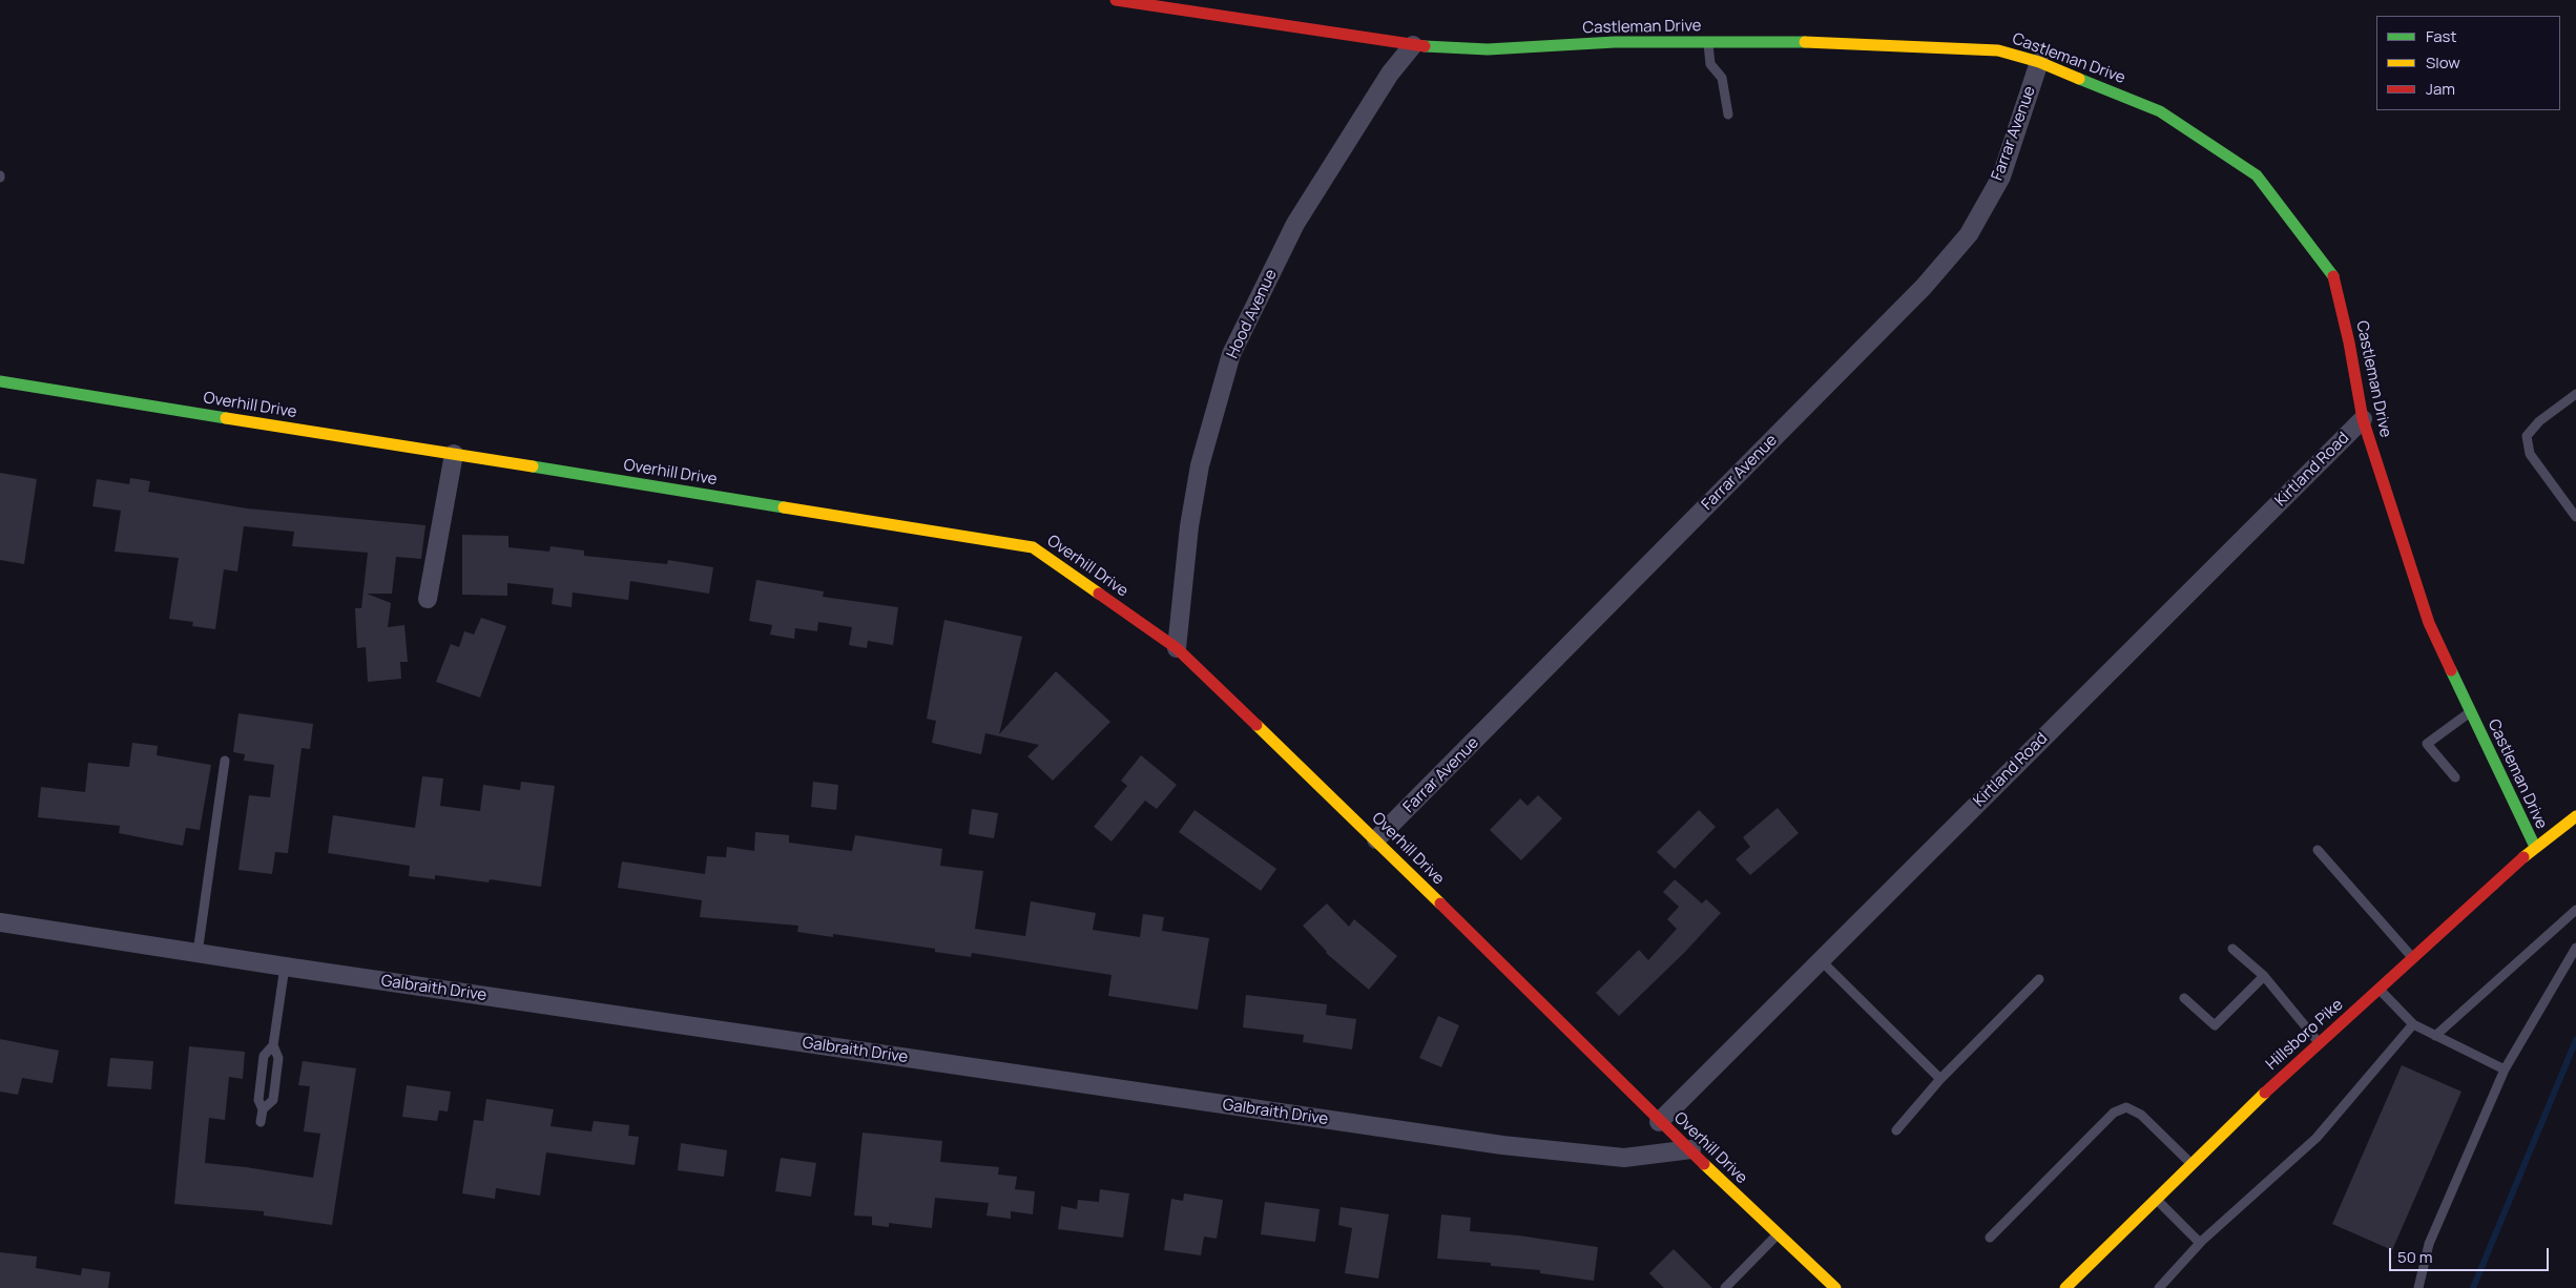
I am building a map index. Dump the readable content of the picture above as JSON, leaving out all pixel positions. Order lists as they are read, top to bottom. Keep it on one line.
{"streets":{"street":["Castleman Drive","Farrar Avenue","Hood Avenue","Overhill Drive","Kirtland Road","Galbraith Drive","Hillsboro Pike"]},"crossings":[["Castleman Drive","Farrar Avenue"],["Castleman Drive","Hood Avenue"],["Castleman Drive","Kirtland Road"],["Castleman Drive","Hillsboro Pike"],["Farrar Avenue","Overhill Drive"],["Hood Avenue","Overhill Drive"],["Overhill Drive","Kirtland Road"],["Overhill Drive","Galbraith Drive"]],"legend":["Fast","Slow","Jam"],"scale_bar":"50 m"}
